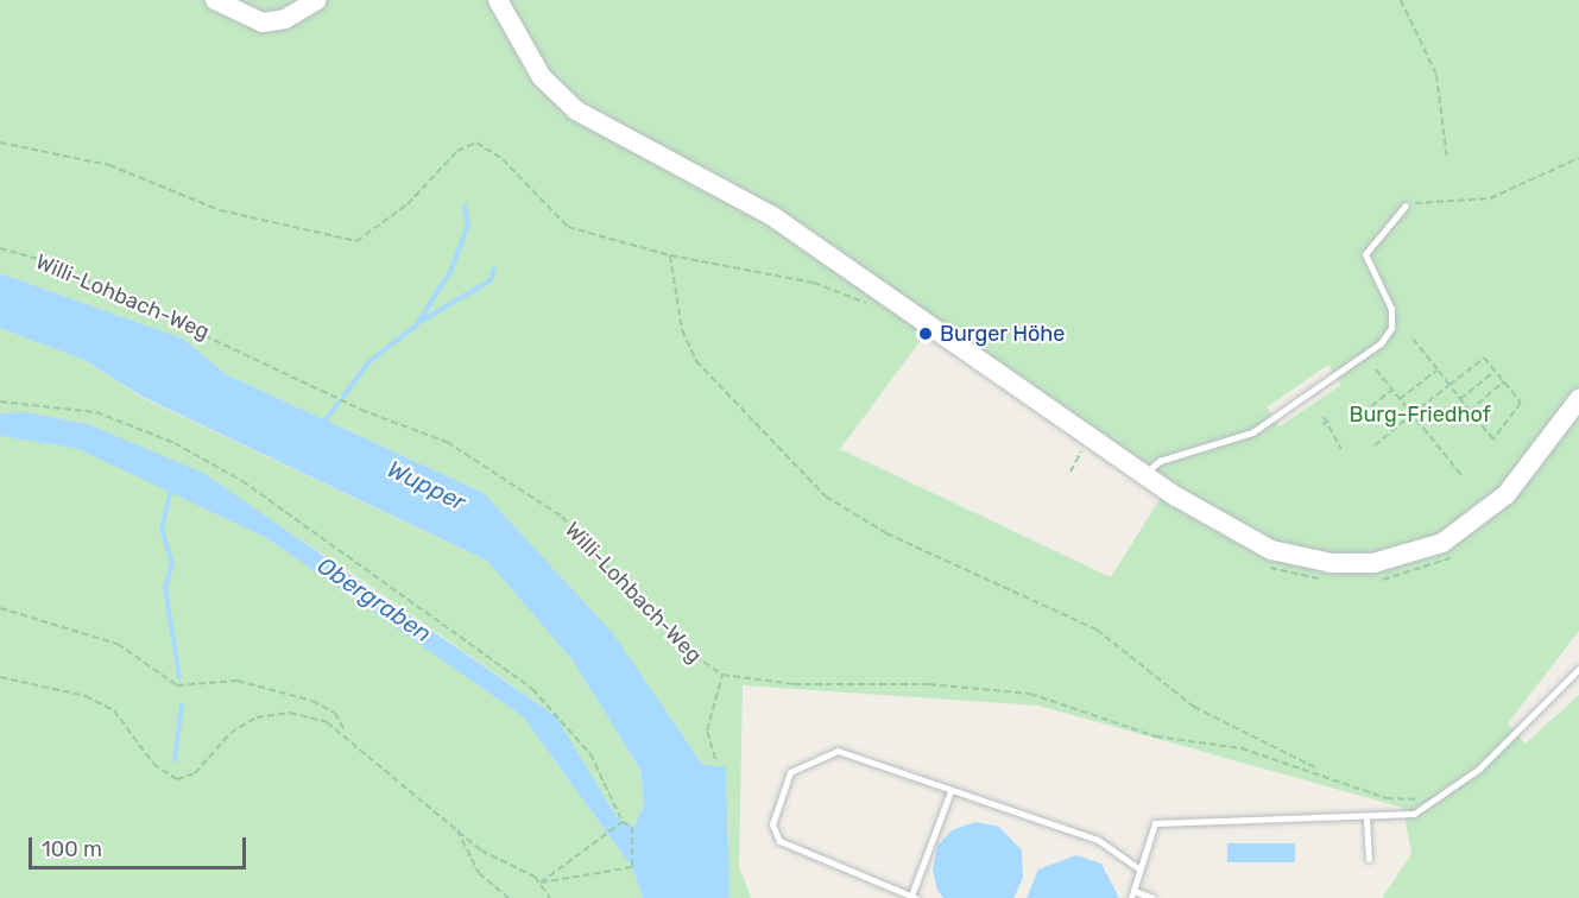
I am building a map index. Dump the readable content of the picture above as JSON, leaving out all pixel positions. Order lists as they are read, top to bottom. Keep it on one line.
{"streets":{"path":["Willi-Lohbach-Weg"]},"water":["Wupper","Obergraben"],"parks":["Burg-Friedhof"],"places":["Burger Höhe"],"scale_bar":"100 m"}
